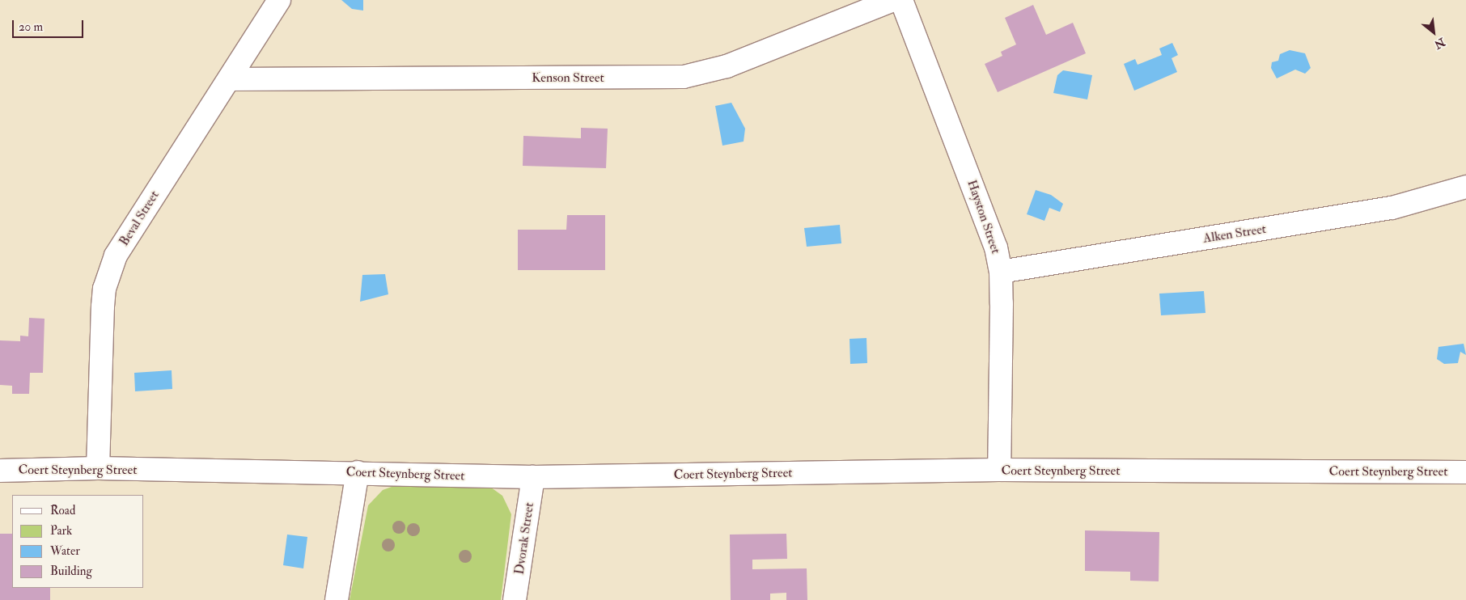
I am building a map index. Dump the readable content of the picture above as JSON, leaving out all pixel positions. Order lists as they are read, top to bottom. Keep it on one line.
{"streets":{"street":["Kenson Street","Hayston Street","Beval Street","Alken Street","Coert Steynberg Street","Dvorak Street"]},"crossings":[["Kenson Street","Beval Street"],["Hayston Street","Alken Street"],["Hayston Street","Coert Steynberg Street"],["Beval Street","Coert Steynberg Street"],["Coert Steynberg Street","Dvorak Street"]],"legend":["Road","Park","Water","Building"],"scale_bar":"20 m","north":"bottom right"}
